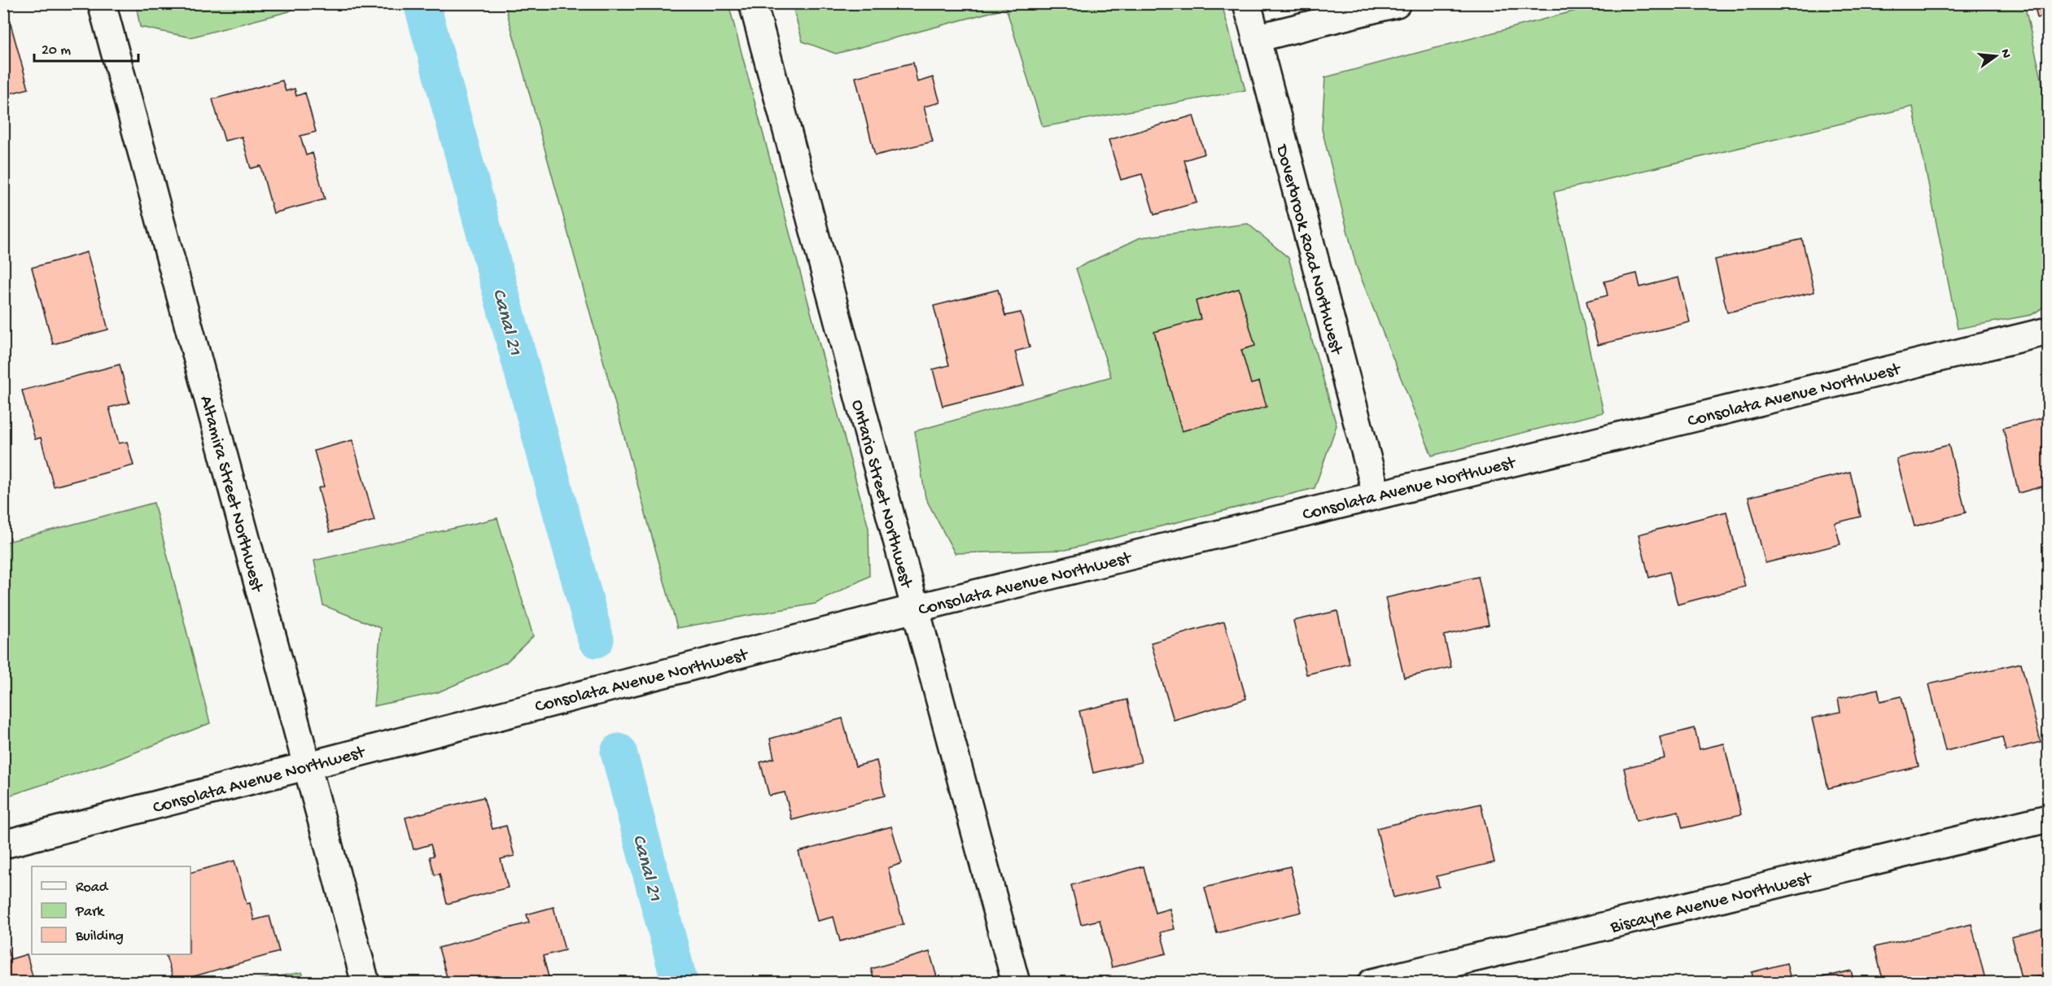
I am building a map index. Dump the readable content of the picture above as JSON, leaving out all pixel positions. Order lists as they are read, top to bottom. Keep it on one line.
{"streets":{"street":["Doverbrook Road Northwest","Consolata Avenue Northwest","Altamira Street Northwest","Ontario Street Northwest","Biscayne Avenue Northwest"]},"crossings":[["Doverbrook Road Northwest","Consolata Avenue Northwest"],["Consolata Avenue Northwest","Altamira Street Northwest"],["Consolata Avenue Northwest","Ontario Street Northwest"]],"water":["Canal 21"],"legend":["Road","Park","Building"],"scale_bar":"20 m","north":"right"}
